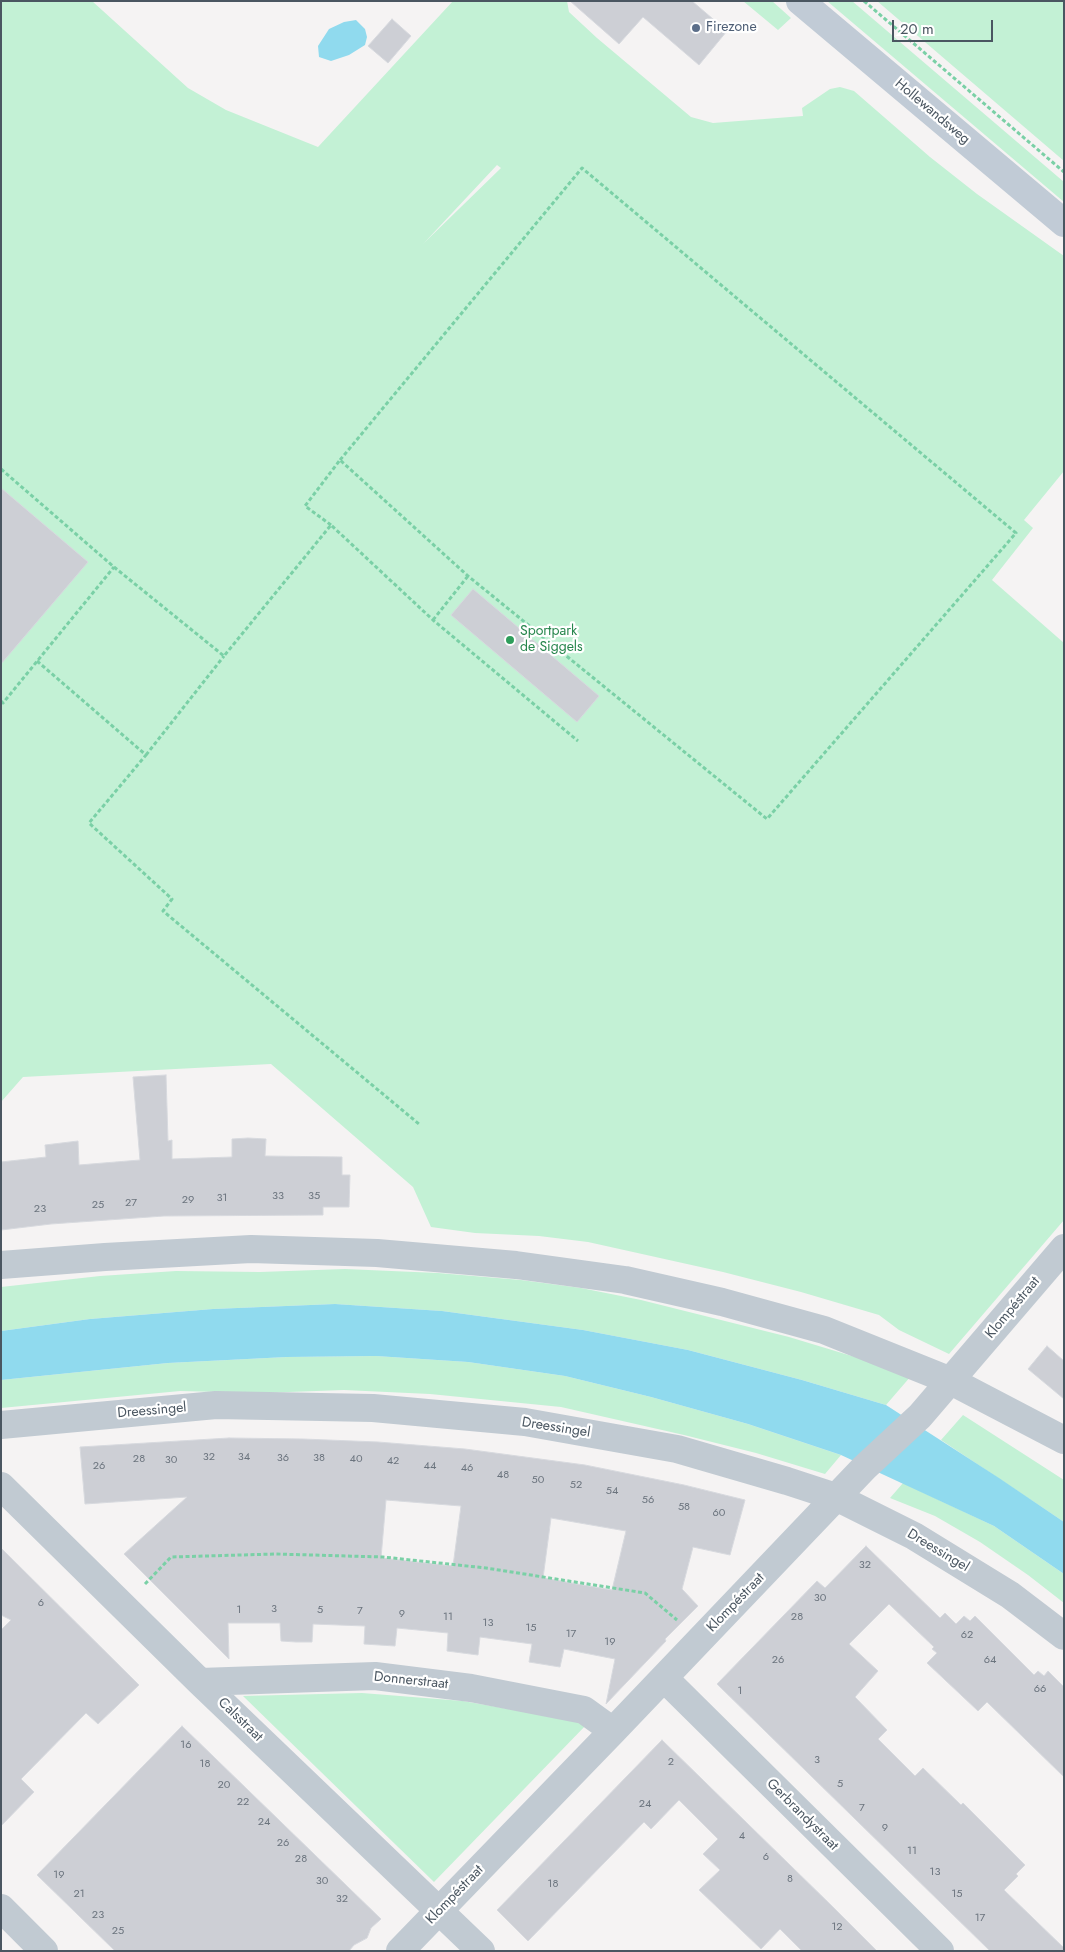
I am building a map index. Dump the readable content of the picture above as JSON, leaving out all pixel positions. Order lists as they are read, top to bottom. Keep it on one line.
{"streets":{"main road":["Hollewandsweg"],"street":["Klompéstraat","Dreessingel","Donnerstraat","Calsstraat","Gerbrandystraat"]},"crossings":[["Klompéstraat","Dreessingel"],["Klompéstraat","Donnerstraat"],["Klompéstraat","Calsstraat"],["Klompéstraat","Gerbrandystraat"],["Donnerstraat","Calsstraat"]],"places":["Firezone","Sportpark de Siggels"],"house_numbers":["33","35","31","29","27","25","23","32","34","36","38","28","40","30","42","26","44","46","48","50","52","54","56","58","60","32","30","6","3","1","5","7","9","11","28","13","15","17","62","19","26","64","66","1","16","3","2","18","5","20","22","24","7","24","9","4","26","11","6","28","13","19","8","30","18","21","15","32","23","17","12","25"],"scale_bar":"20 m"}
